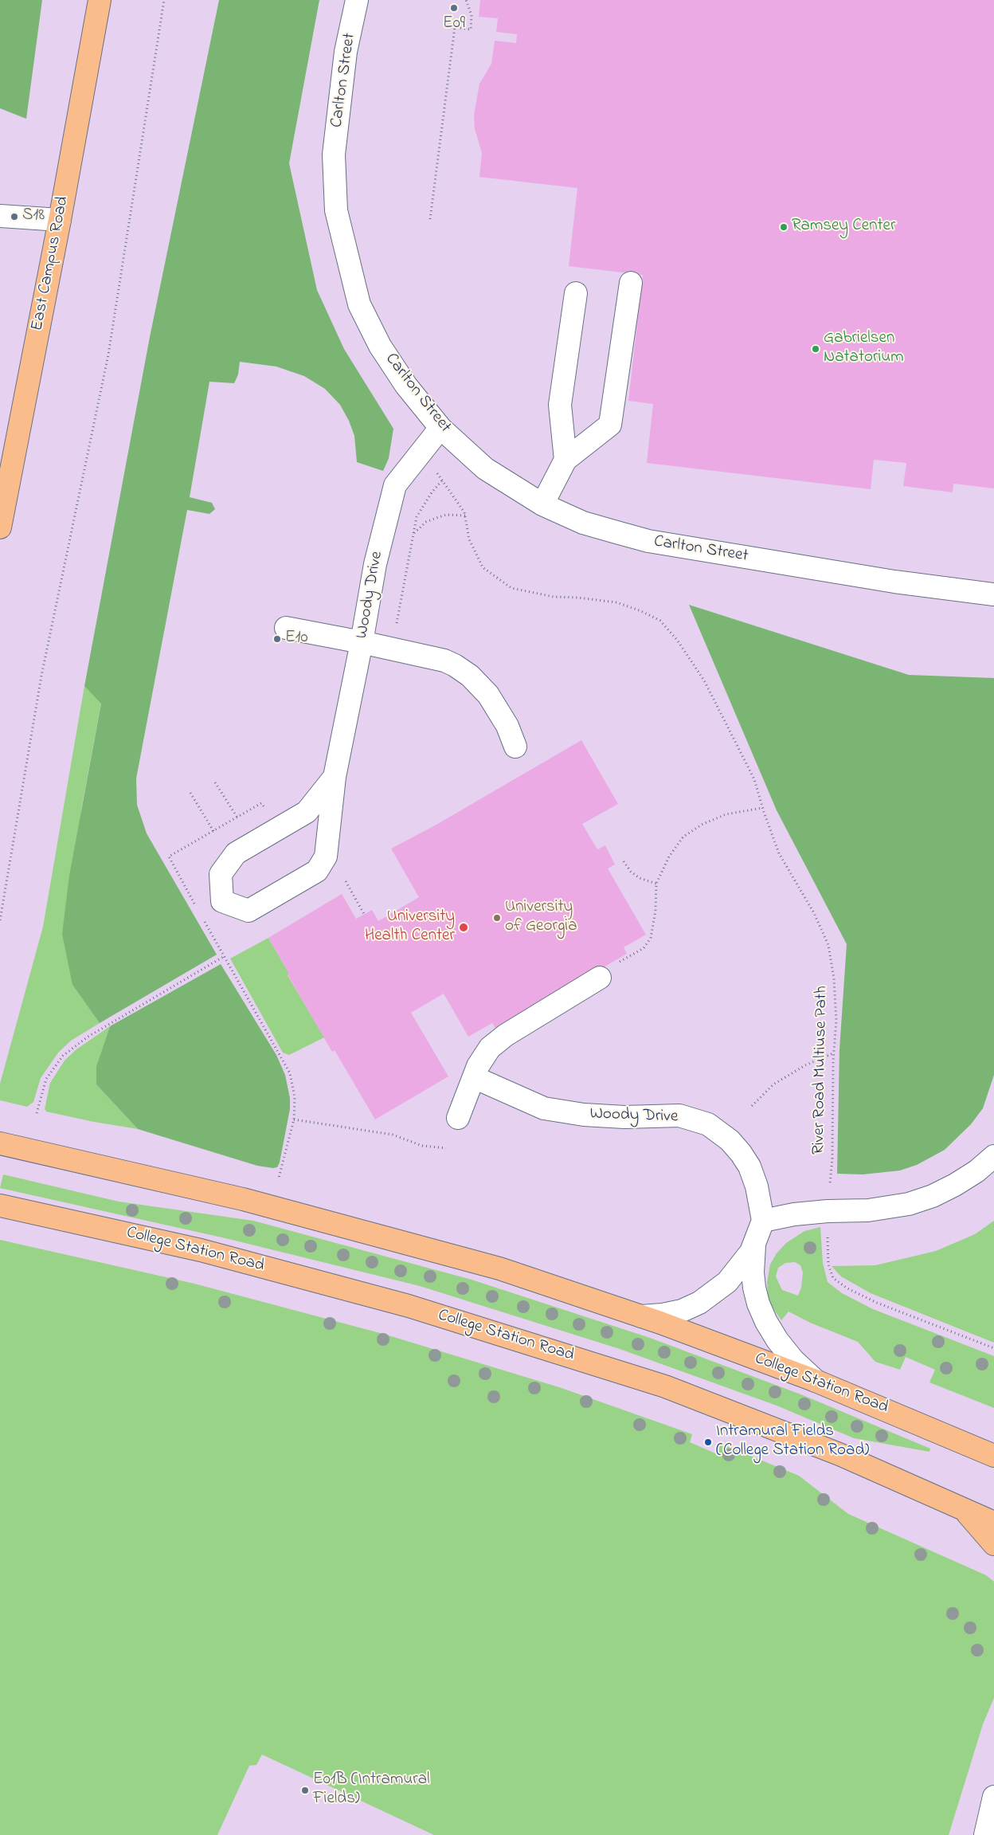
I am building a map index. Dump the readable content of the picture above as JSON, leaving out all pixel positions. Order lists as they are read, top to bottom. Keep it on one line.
{"streets":{"main road":["East Campus Road","College Station Road"],"street":["Carlton Street","Woody Drive"],"path":["River Road Multiuse Path"]},"crossings":[["Carlton Street","Woody Drive"]],"places":["E09","S18","Ramsey Center","Gabrielsen Natatorium","E10","University of Georgia","University Health Center","Intramural Fields (College Station Road)","E01B (Intramural Fields)"]}
